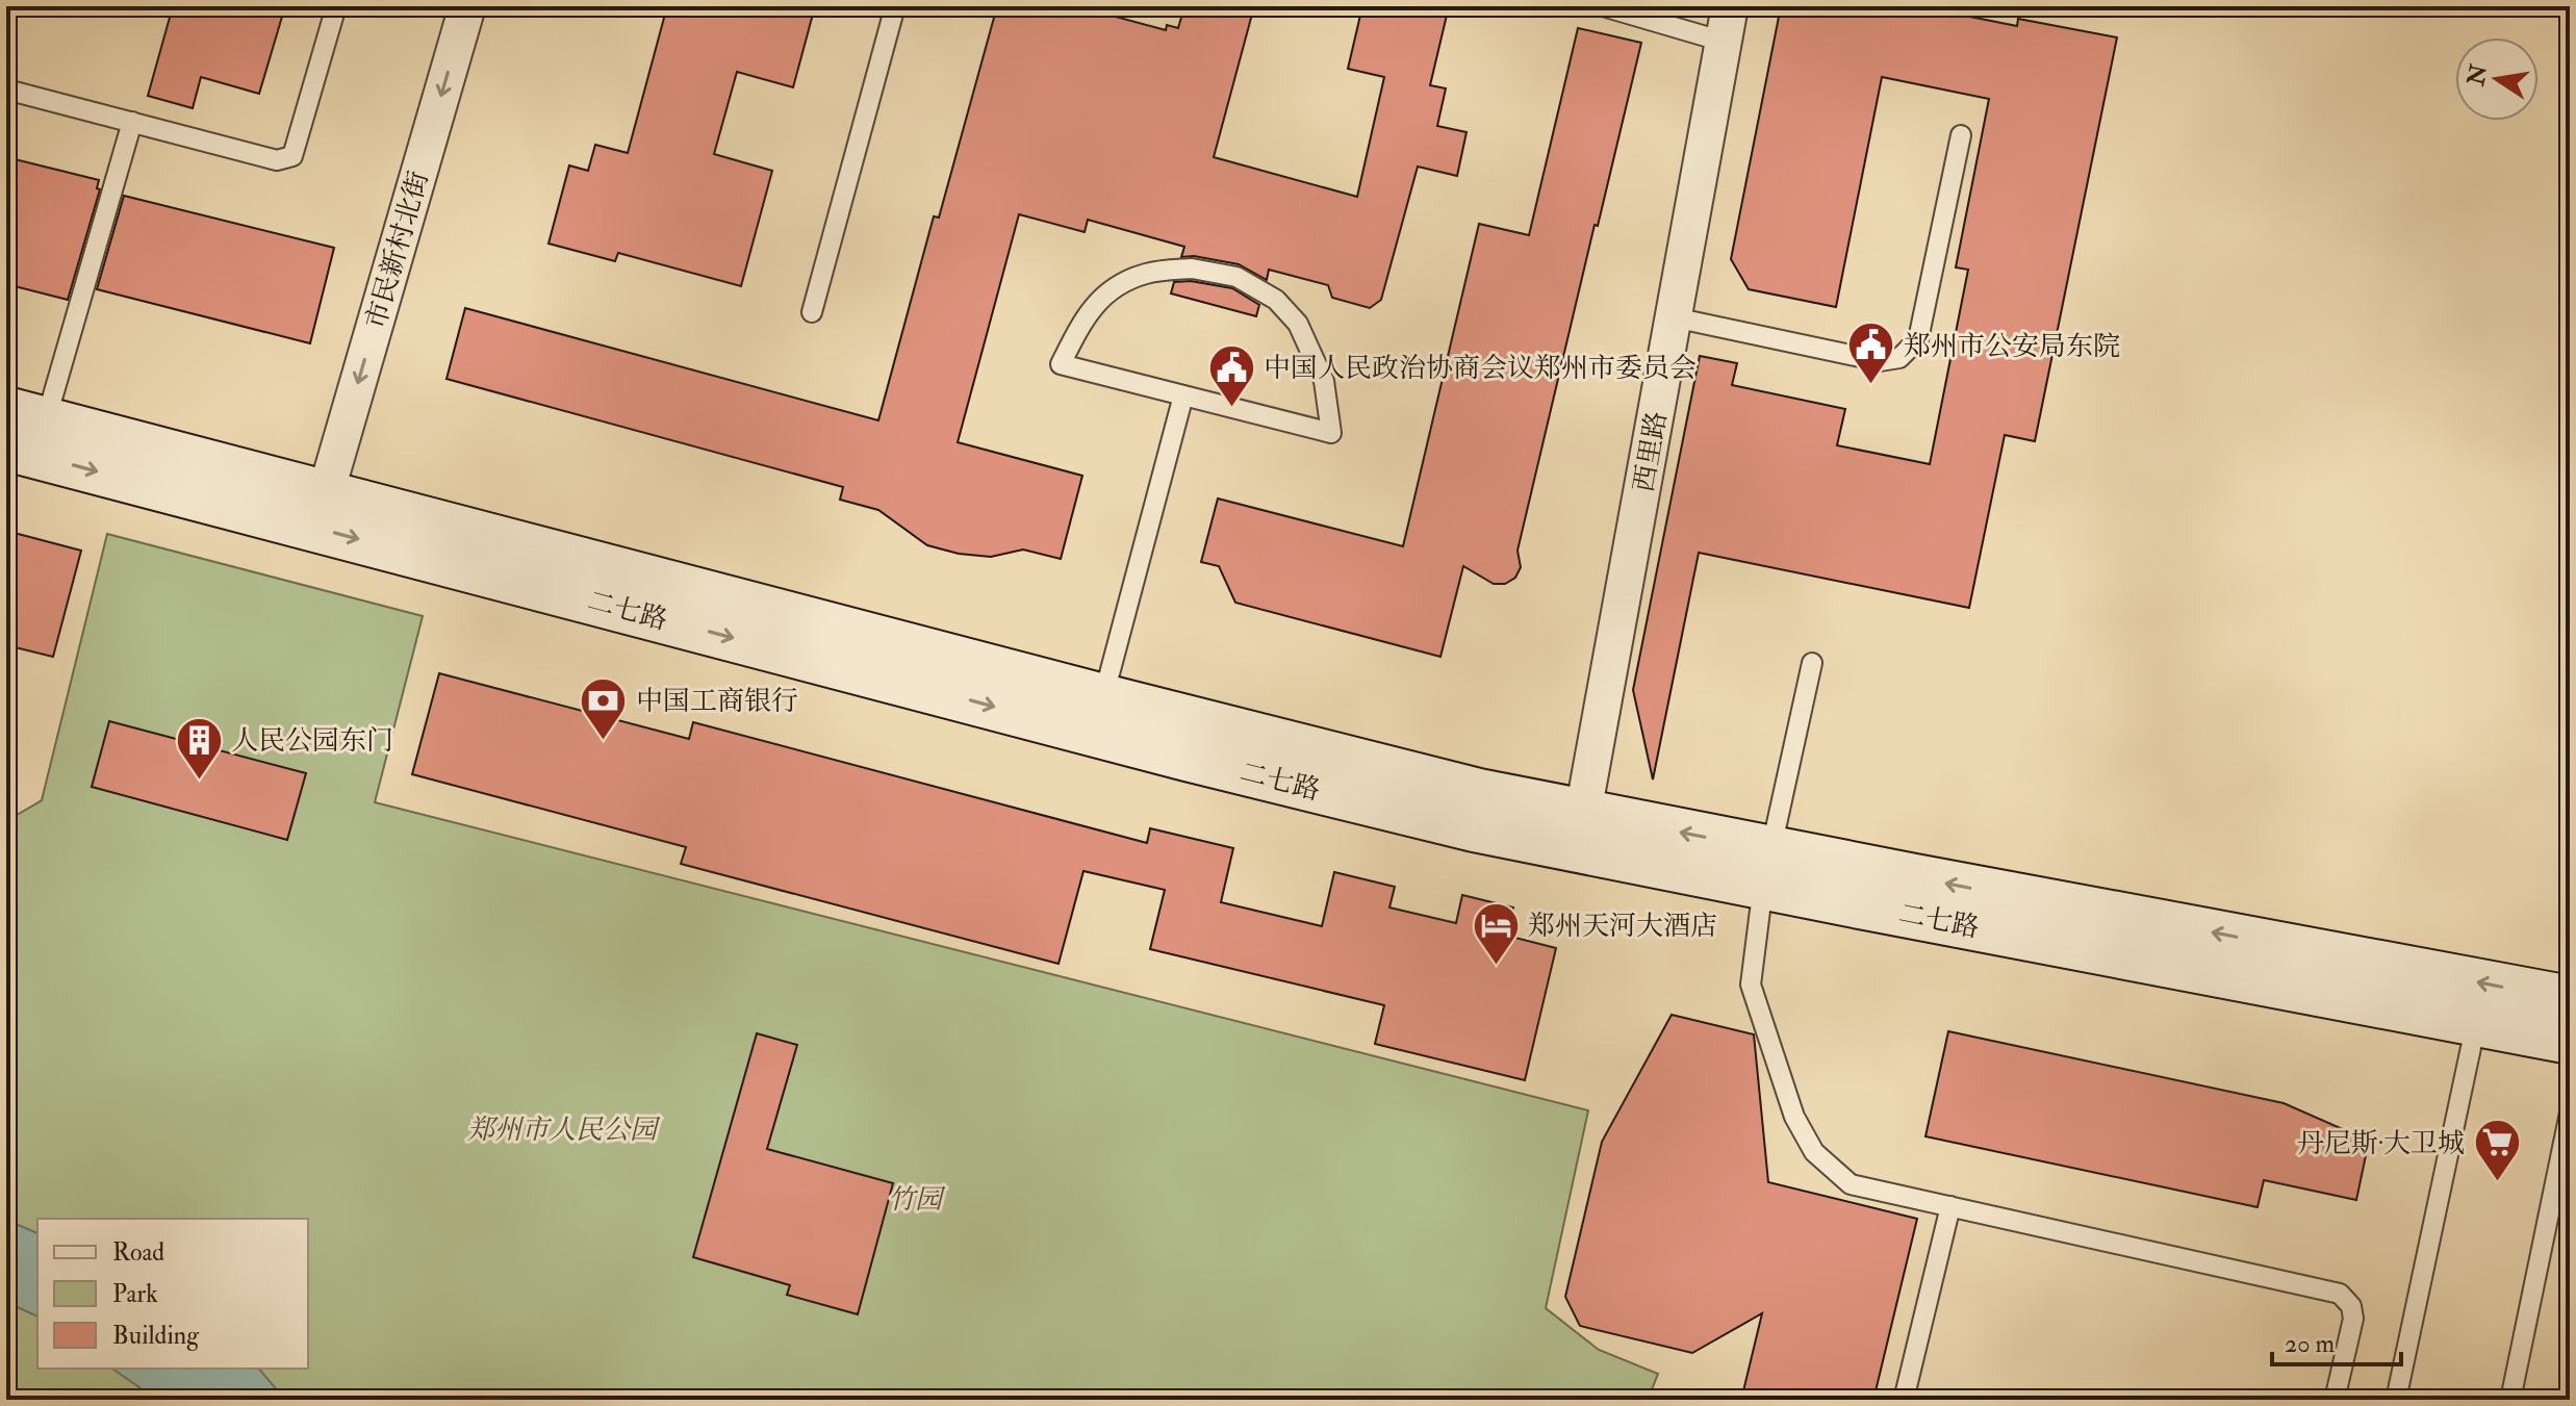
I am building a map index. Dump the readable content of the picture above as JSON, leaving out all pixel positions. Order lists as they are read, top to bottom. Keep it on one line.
{"streets":{"main road":["二七路"],"street":["市民新村北街","西里路"]},"crossings":[["市民新村北街","二七路"],["西里路","二七路"]],"one_way":["市民新村北街"],"parks":["郑州市人民公园","竹园"],"places":{"public building":["郑州市公安局东院","中国人民政治协商会议郑州市委员会"],"bank":["中国工商银行"],"building":["人民公园东门"],"hotel":["郑州天河大酒店"],"supermarket":["丹尼斯·大卫城"]},"legend":["Road","Park","Building"],"scale_bar":"20 m","north":"left"}
